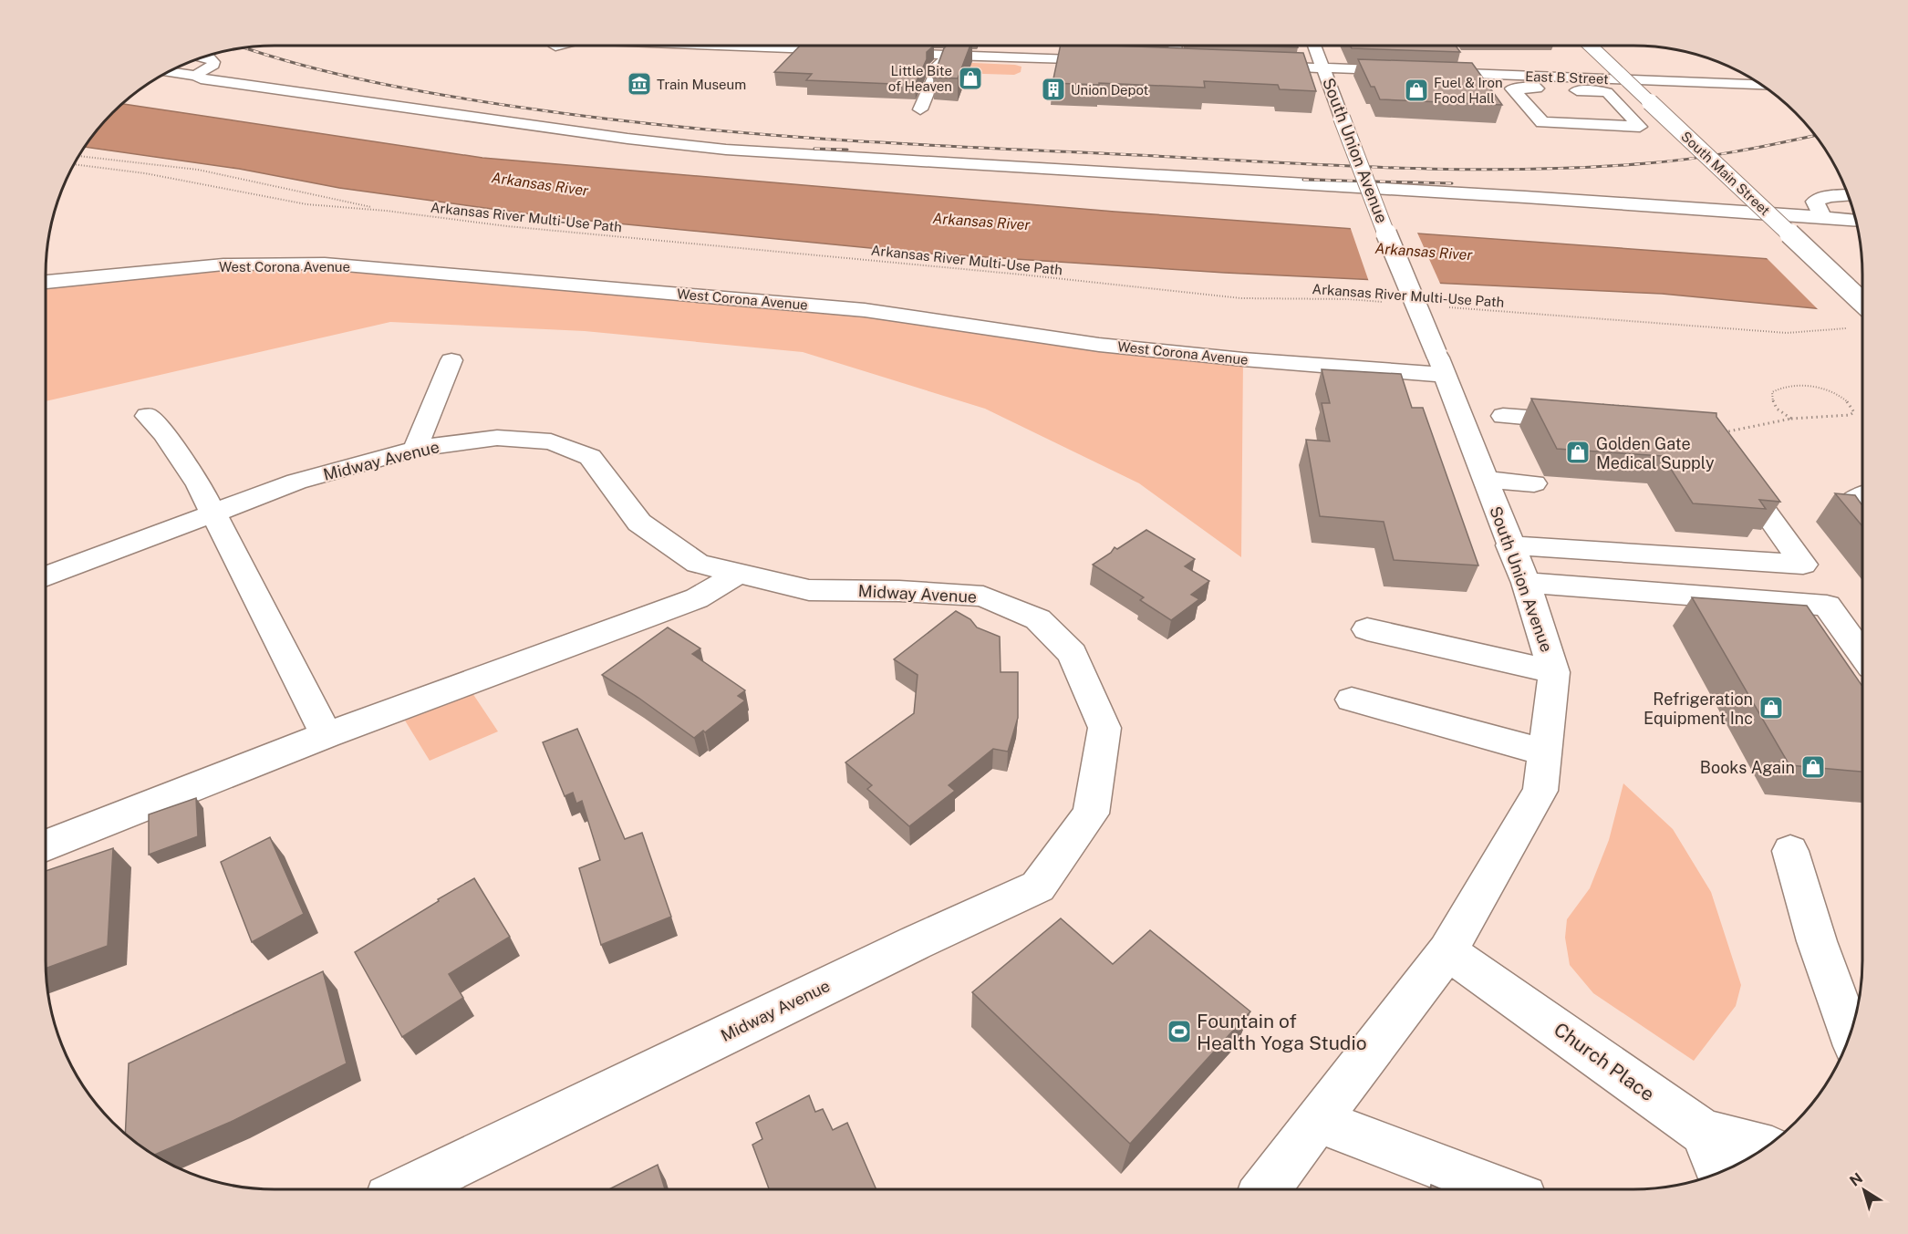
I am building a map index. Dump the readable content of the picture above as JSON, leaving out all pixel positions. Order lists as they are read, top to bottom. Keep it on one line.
{"streets":{"street":["East B Street","South Union Avenue","South Main Street","West Corona Avenue","Midway Avenue","Church Place"],"path":["Arkansas River Multi-Use Path"]},"crossings":[["East B Street","South Union Avenue"],["South Union Avenue","West Corona Avenue"],["South Union Avenue","Church Place"]],"water":["Arkansas River"],"places":{"shop":["Little Bite of Heaven","Fuel & Iron Food Hall","Golden Gate Medical Supply","Refrigeration Equipment Inc","Books Again"],"museum":["Train Museum"],"building":["Union Depot"],"sports":["Fountain of Health Yoga Studio"]},"north":"top left"}
